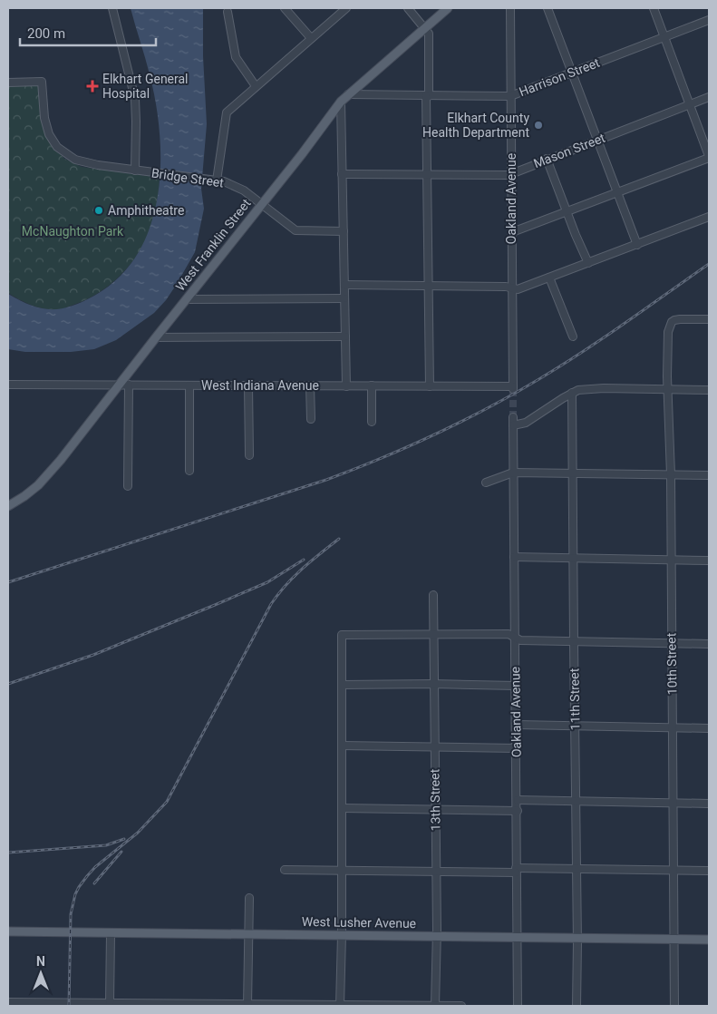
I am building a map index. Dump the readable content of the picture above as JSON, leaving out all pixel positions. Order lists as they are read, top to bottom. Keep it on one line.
{"streets":{"main road":["West Franklin Street","West Lusher Avenue"],"street":["Harrison Street","Mason Street","Bridge Street","Oakland Avenue","West Indiana Avenue","10th Street","11th Street","13th Street"]},"crossings":[["Harrison Street","Oakland Avenue"],["Harrison Street","West Franklin Street"],["Mason Street","Oakland Avenue"],["Bridge Street","West Franklin Street"],["Oakland Avenue","West Indiana Avenue"],["Oakland Avenue","West Lusher Avenue"],["West Franklin Street","West Indiana Avenue"],["10th Street","West Lusher Avenue"],["11th Street","West Lusher Avenue"],["13th Street","West Lusher Avenue"]],"parks":["McNaughton Park"],"places":{"health":["Elkhart General Hospital"],"other":["Elkhart County Health Department","Amphitheatre"]},"scale_bar":"200 m","north":"top"}
